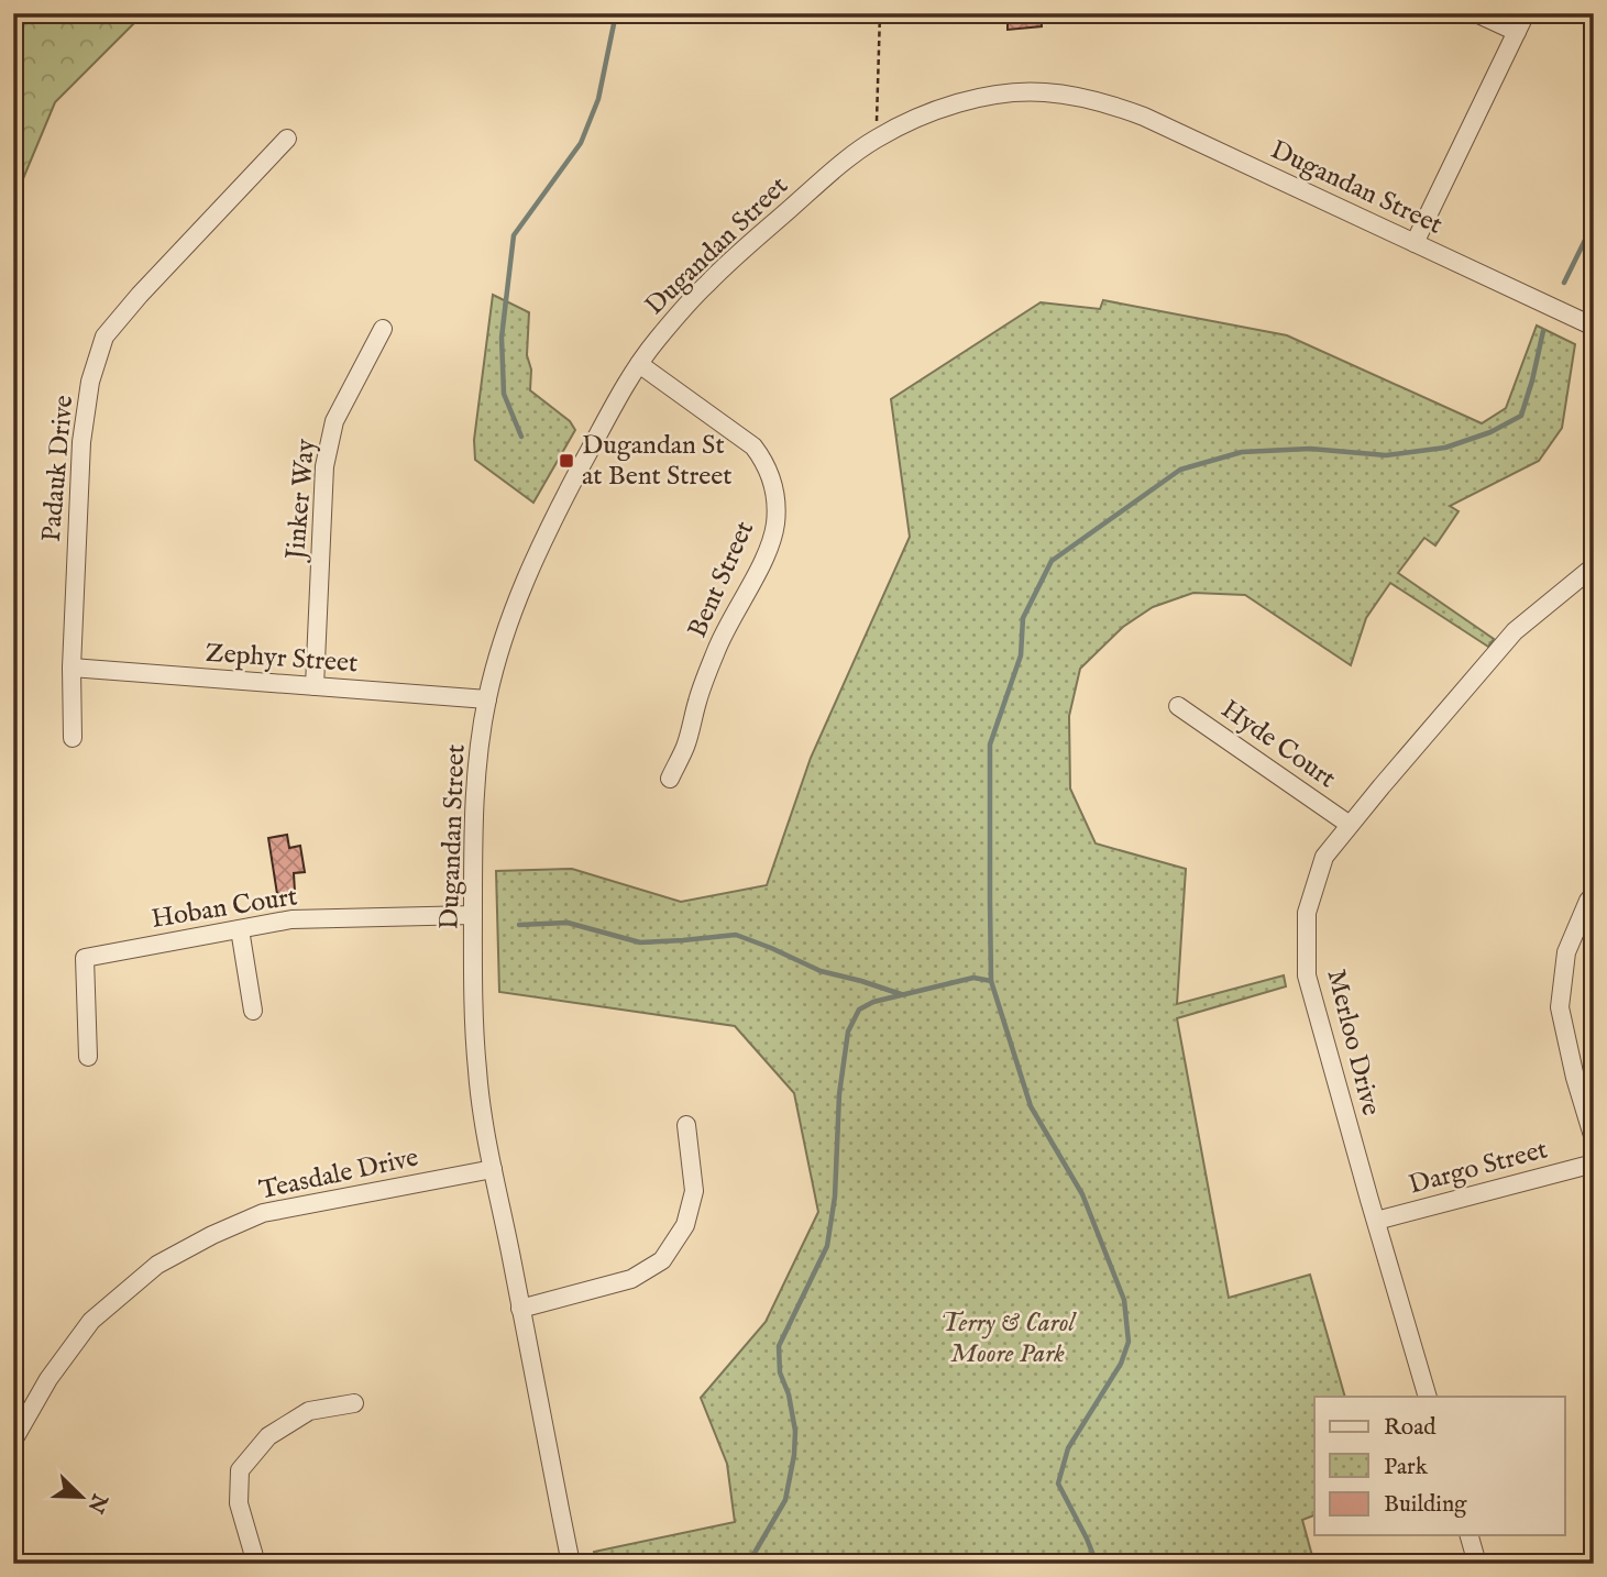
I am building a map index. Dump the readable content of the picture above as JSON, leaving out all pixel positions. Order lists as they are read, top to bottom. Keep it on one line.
{"streets":{"street":["Dugandan Street","Padauk Drive","Jinker Way","Bent Street","Zephyr Street","Hyde Court","Hoban Court","Merloo Drive","Dargo Street","Teasdale Drive"]},"crossings":[["Dugandan Street","Bent Street"],["Dugandan Street","Zephyr Street"],["Dugandan Street","Hoban Court"],["Dugandan Street","Teasdale Drive"],["Padauk Drive","Zephyr Street"],["Jinker Way","Zephyr Street"],["Hyde Court","Merloo Drive"],["Merloo Drive","Dargo Street"]],"parks":["Terry & Carol Moore Park"],"places":{"transit":["Dugandan St at Bent Street"]},"legend":["Road","Park","Building"],"north":"bottom right"}
